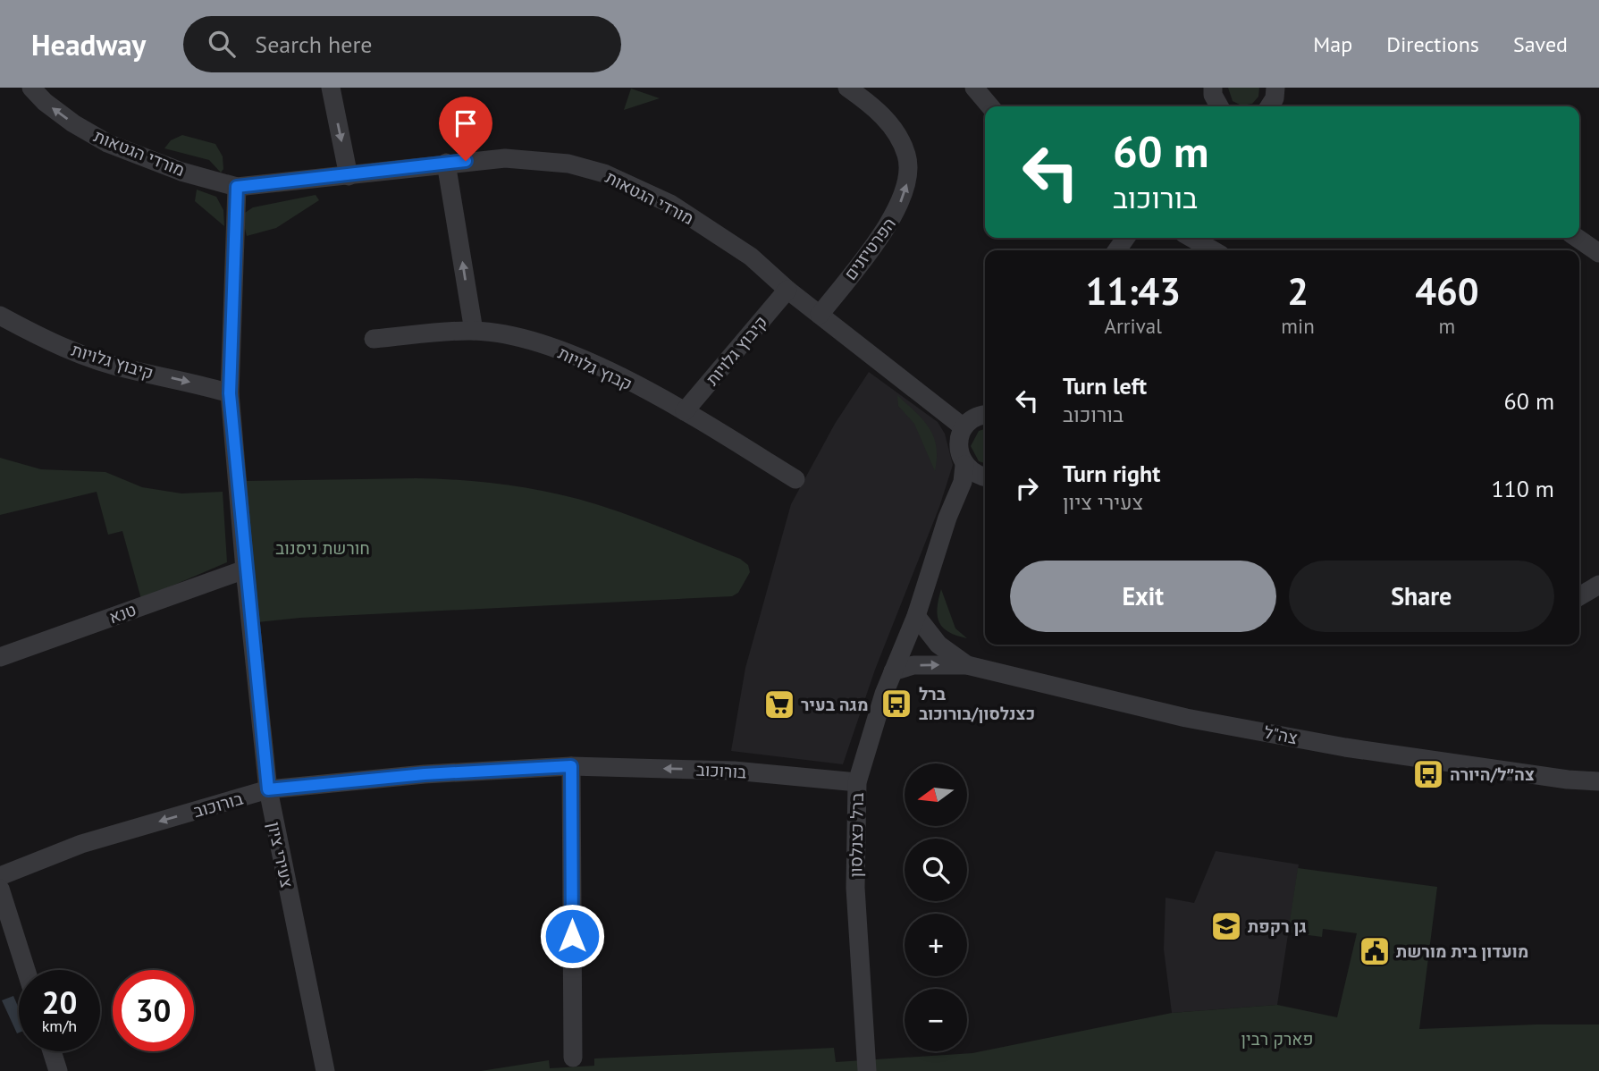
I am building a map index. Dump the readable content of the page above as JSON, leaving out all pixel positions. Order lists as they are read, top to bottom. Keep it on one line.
{"streets":{"street":["מורדי הגטאות","הפרטיזנים","קיבוץ גלויות","קבוץ גלויות","טנא","צה\"ל","בורוכוב","ברל כצנלסון","צעירי ציון"]},"crossings":[["מורדי הגטאות","הפרטיזנים"],["מורדי הגטאות","קיבוץ גלויות"],["מורדי הגטאות","ברל כצנלסון"],["מורדי הגטאות","צעירי ציון"],["קיבוץ גלויות","קבוץ גלויות"],["קיבוץ גלויות","צעירי ציון"],["טנא","צעירי ציון"],["צה\"ל","ברל כצנלסון"],["בורוכוב","ברל כצנלסון"],["בורוכוב","צעירי ציון"]],"one_way":["הפרטיזנים","קיבוץ גלויות","בורוכוב"],"parks":["חורשת ניסנוב","פארק רבין"],"places":{"bus stop":["ברל כצנלסון/בורוכוב","צה״ל/היורה"],"supermarket":["מגה בעיר"],"school or university":["גן רקפת"],"public building":["מועדון בית מורשת"]},"north":"left","page":{"header":"Headway","search":"Search here","nav":["Map","Directions","Saved"],"turn":["60 m","בורוכוב"],"eta":["11:43","Arrival","2","min","460","m"],"list":[{"name":"Turn left","note":"בורוכוב","value":"60 m"},{"name":"Turn right","note":"צעירי ציון","value":"110 m"}],"buttons":["Exit","Share"],"map_buttons":["+","−"],"speed":"20 km/h","limit":"30"}}
